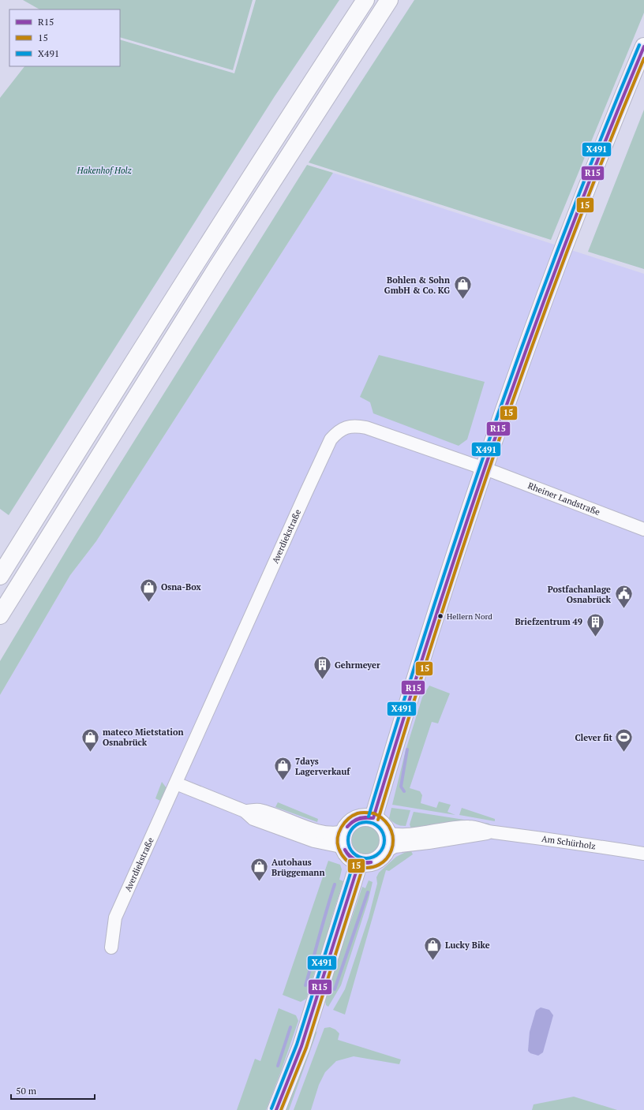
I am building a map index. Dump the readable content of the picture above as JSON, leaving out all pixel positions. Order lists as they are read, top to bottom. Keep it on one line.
{"streets":{"street":["Rheiner Landstraße","Averdiekstraße","Am Schürholz"]},"crossings":[["Rheiner Landstraße","Averdiekstraße"]],"parks":["Hakenhof Holz"],"places":{"shop":["Bohlen & Sohn GmbH & Co. KG","Osna-Box","mateco Mietstation Osnabrück","7days Lagerverkauf","Autohaus Brüggemann","Lucky Bike"],"public building":["Postfachanlage Osnabrück"],"other":["Hellern Nord"],"building":["Briefzentrum 49","Gehrmeyer"],"sports":["Clever fit"]},"lines":["transit line X491","transit line R15","transit line 15"],"legend":["R15","15","X491"],"scale_bar":"50 m"}
